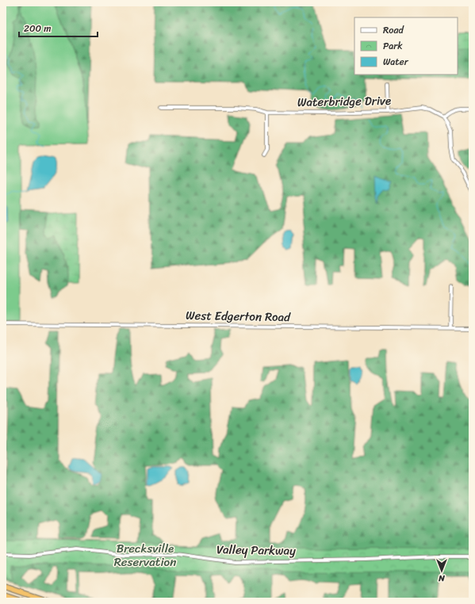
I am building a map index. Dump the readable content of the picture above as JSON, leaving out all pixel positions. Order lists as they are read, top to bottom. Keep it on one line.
{"streets":{"street":["Waterbridge Drive","West Edgerton Road","Valley Parkway"]},"parks":["Brecksville Reservation"],"legend":["Road","Park","Water"],"scale_bar":"200 m","north":"bottom"}
